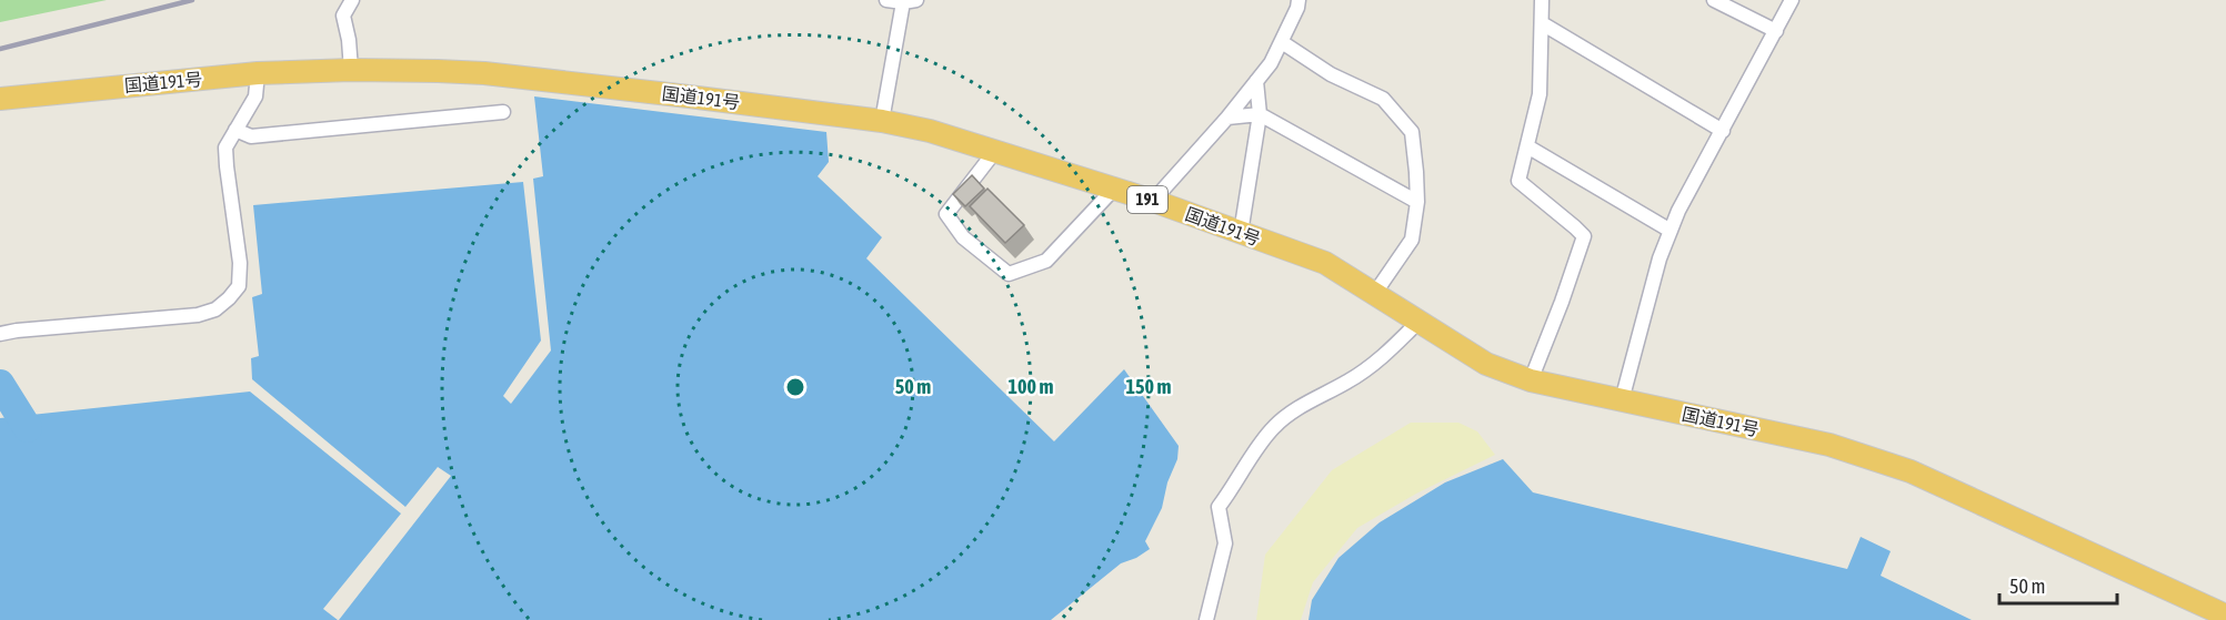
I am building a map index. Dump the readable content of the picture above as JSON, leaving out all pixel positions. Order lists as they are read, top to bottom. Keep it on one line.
{"streets":{"highway":["国道191号","191"]},"scale_bar":"50 m","rings":["50 m","100 m","150 m"]}
